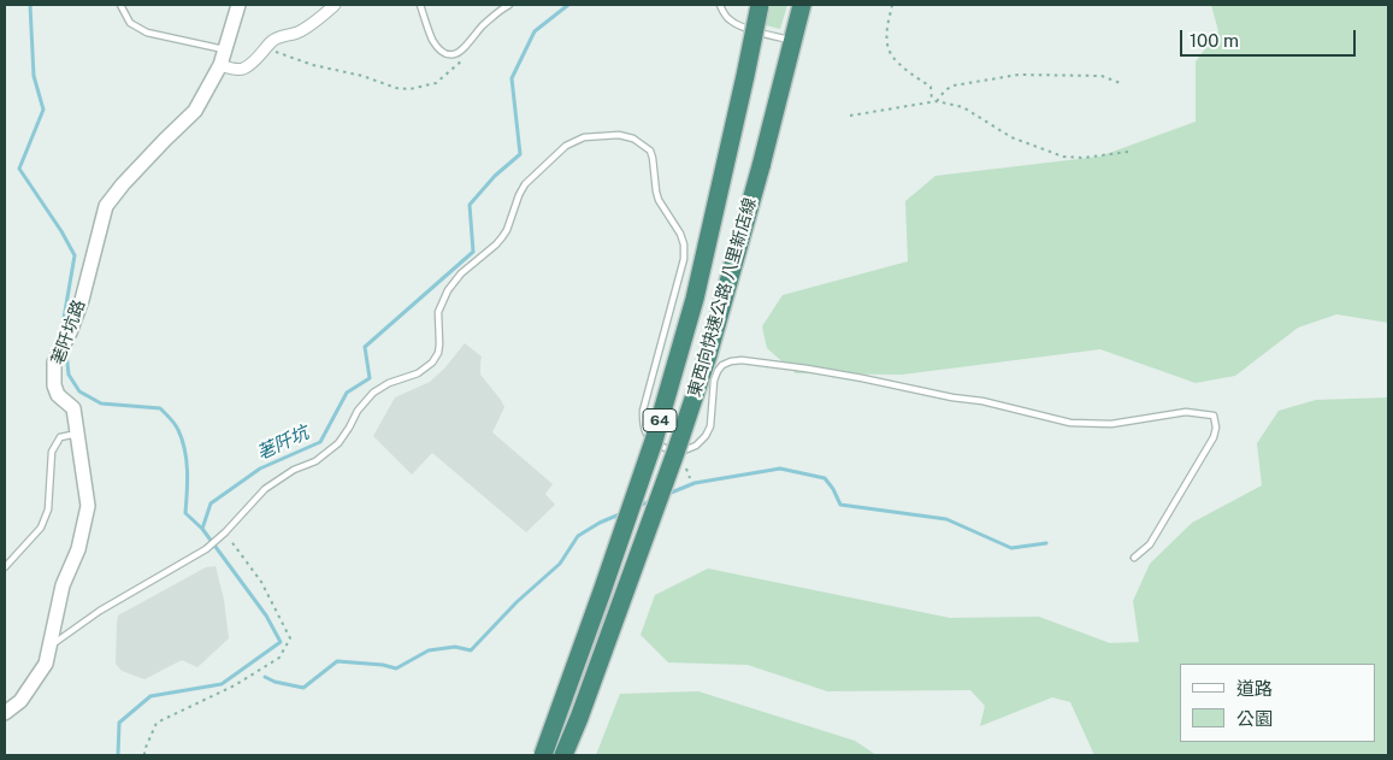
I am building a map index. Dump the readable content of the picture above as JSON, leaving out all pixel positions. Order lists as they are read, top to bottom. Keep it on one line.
{"streets":{"highway":["東西向快速公路 八里新店線","64"],"street":["荖阡坑路"]},"water":["荖阡坑"],"legend":["道路","公園"],"scale_bar":"100 m"}
